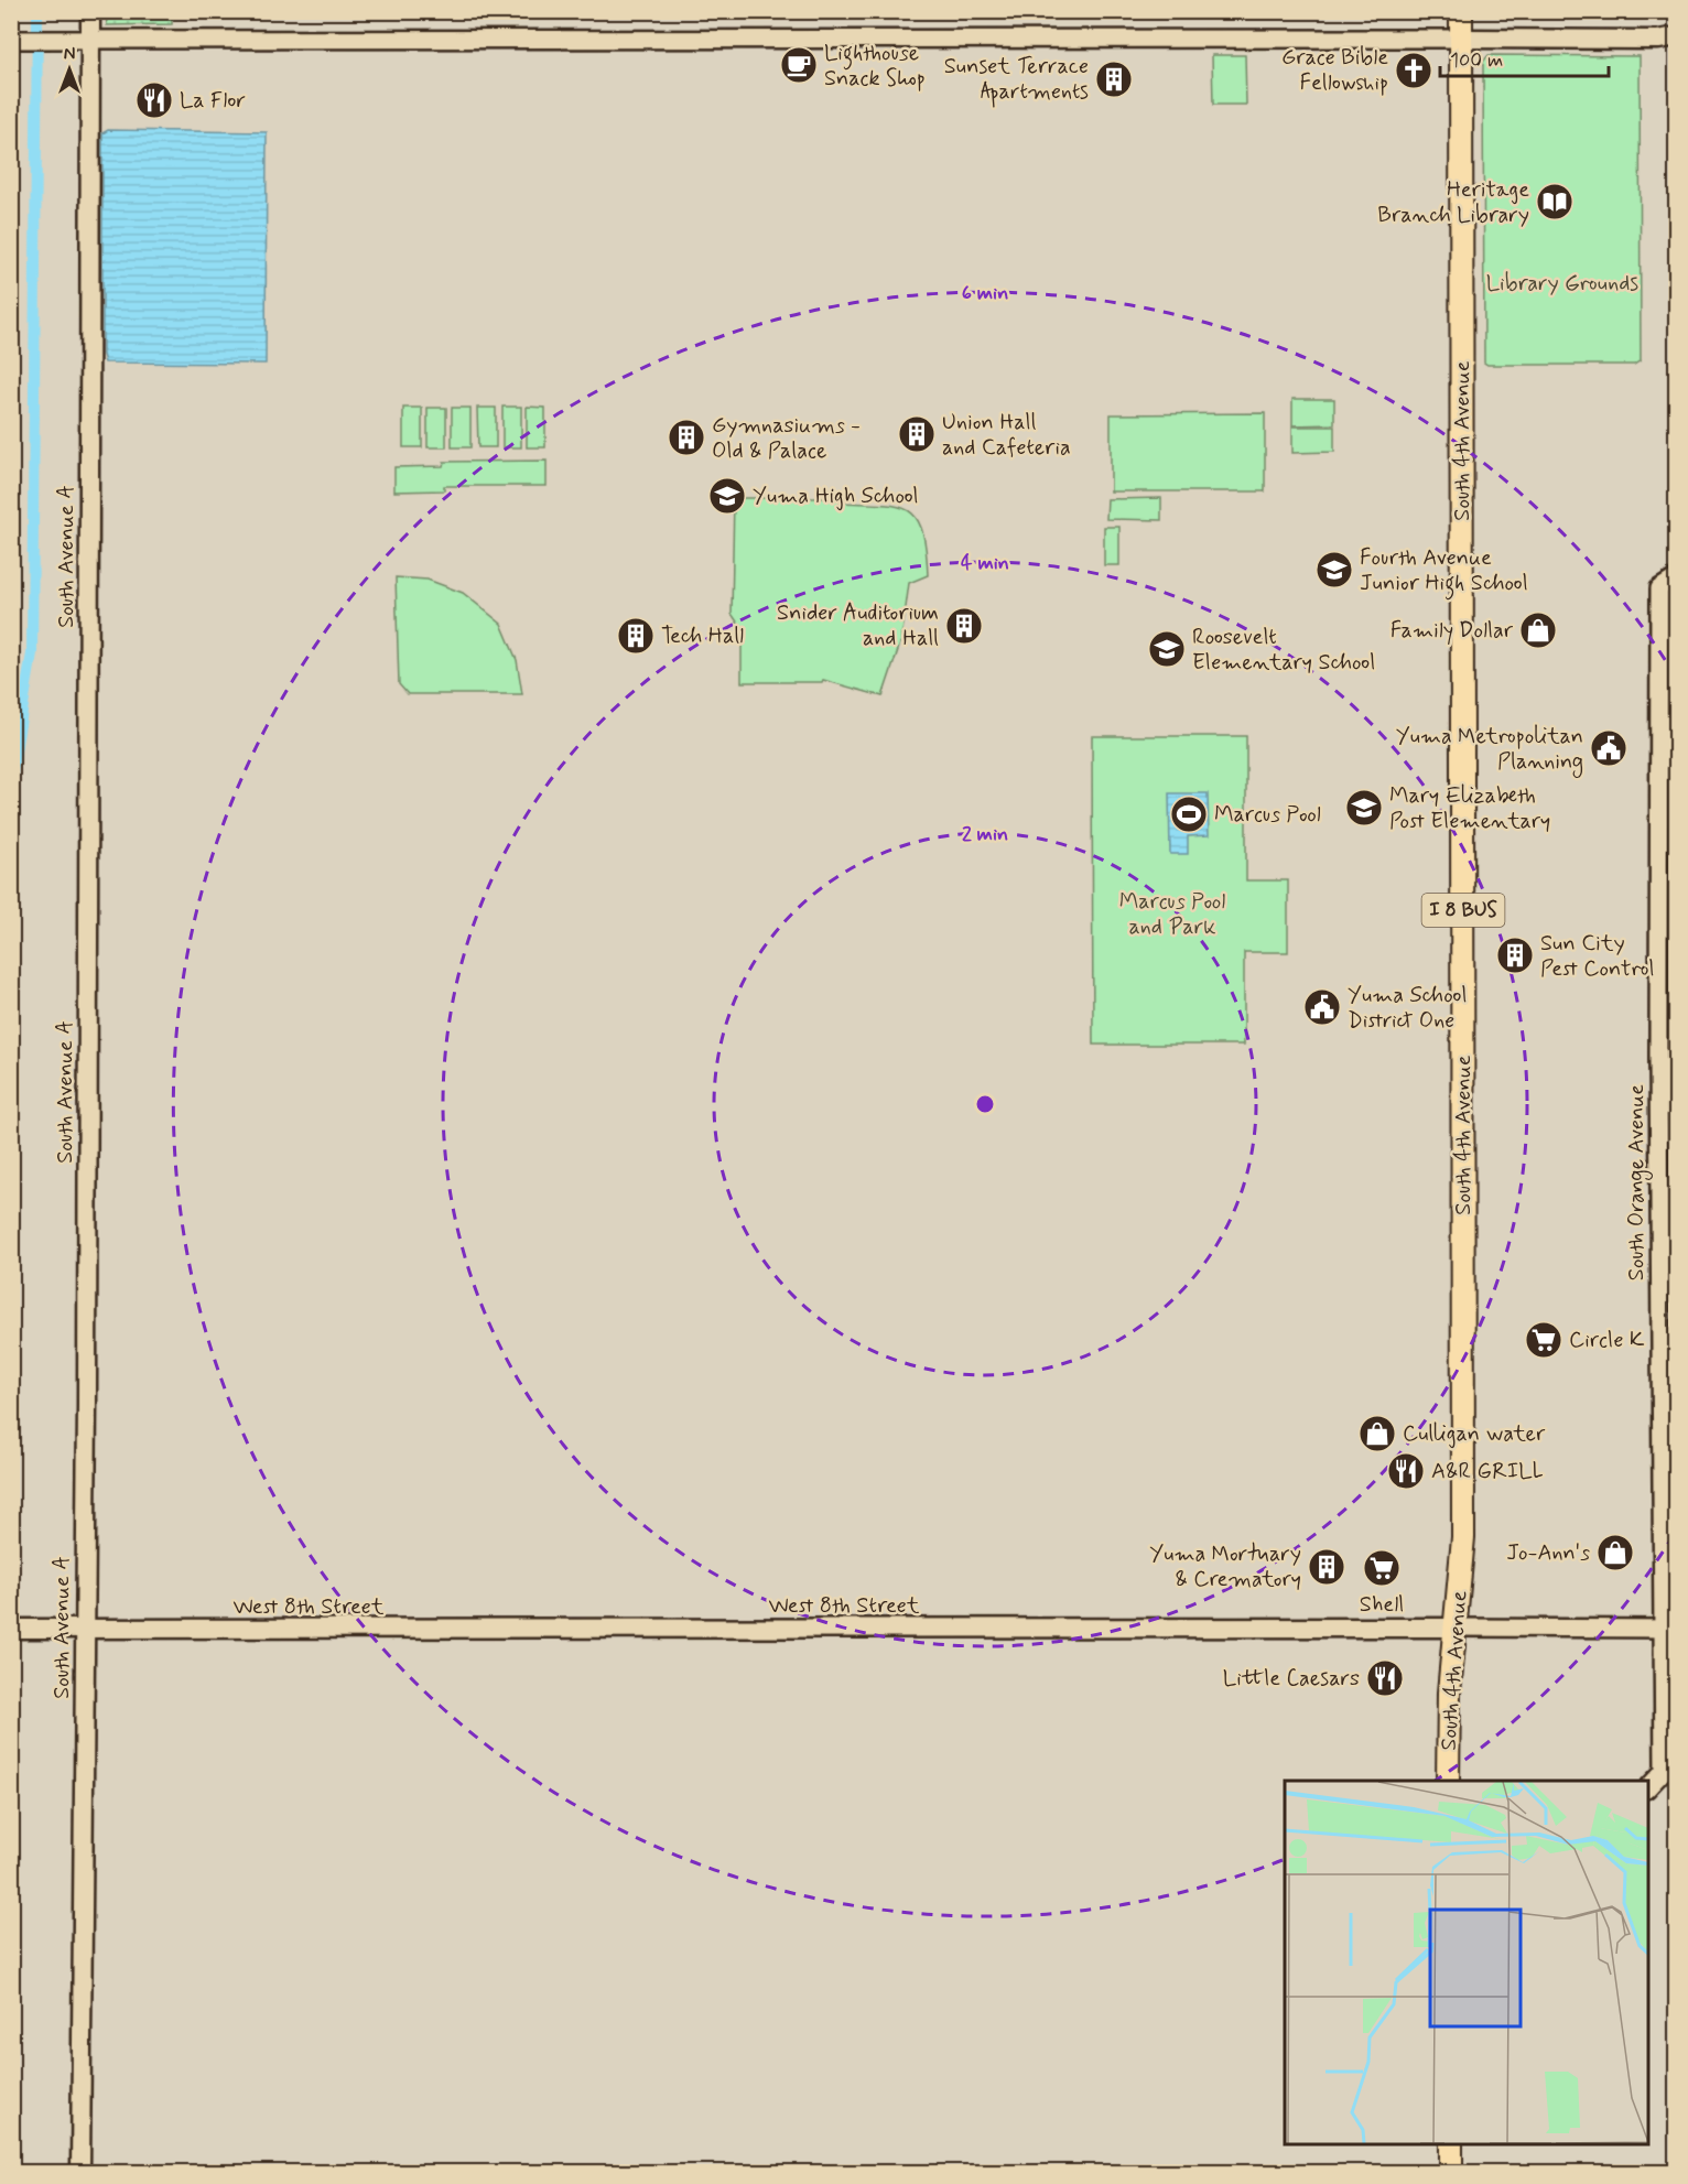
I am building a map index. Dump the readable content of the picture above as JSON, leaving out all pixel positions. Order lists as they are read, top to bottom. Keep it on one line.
{"streets":{"main road":["South 4th Avenue","South Avenue A","I 8 BUS","West 8th Street"],"street":["South Orange Avenue"]},"crossings":[["South 4th Avenue","West 8th Street"],["South Avenue A","West 8th Street"],["South Orange Avenue","West 8th Street"]],"parks":["Library Grounds","Marcus Pool and Park"],"places":{"cafe":["Lighthouse Snack Shop"],"church":["Grace Bible Fellowship"],"building":["Sunset Terrace Apartments","Union Hall and Cafeteria","Gymnasiums - Old & Palace","Snider Auditorium and Hall","Tech Hall","Sun City Pest Control","Yuma Mortuary & Crematory"],"restaurant":["La Flor","A&R GRILL","Little Caesars"],"library":["Heritage Branch Library"],"school or university":["Yuma High School","Fourth Avenue Junior High School","Roosevelt Elementary School","Mary Elizabeth Post Elementary"],"shop":["Family Dollar","Culligan water","Jo-Ann's"],"public building":["Yuma Metropolitan Planning","Yuma School District One"],"sports":["Marcus Pool"],"supermarket":["Circle K","Shell"]},"scale_bar":"100 m","north":"top","rings":["6 min","4 min","2 min"]}
